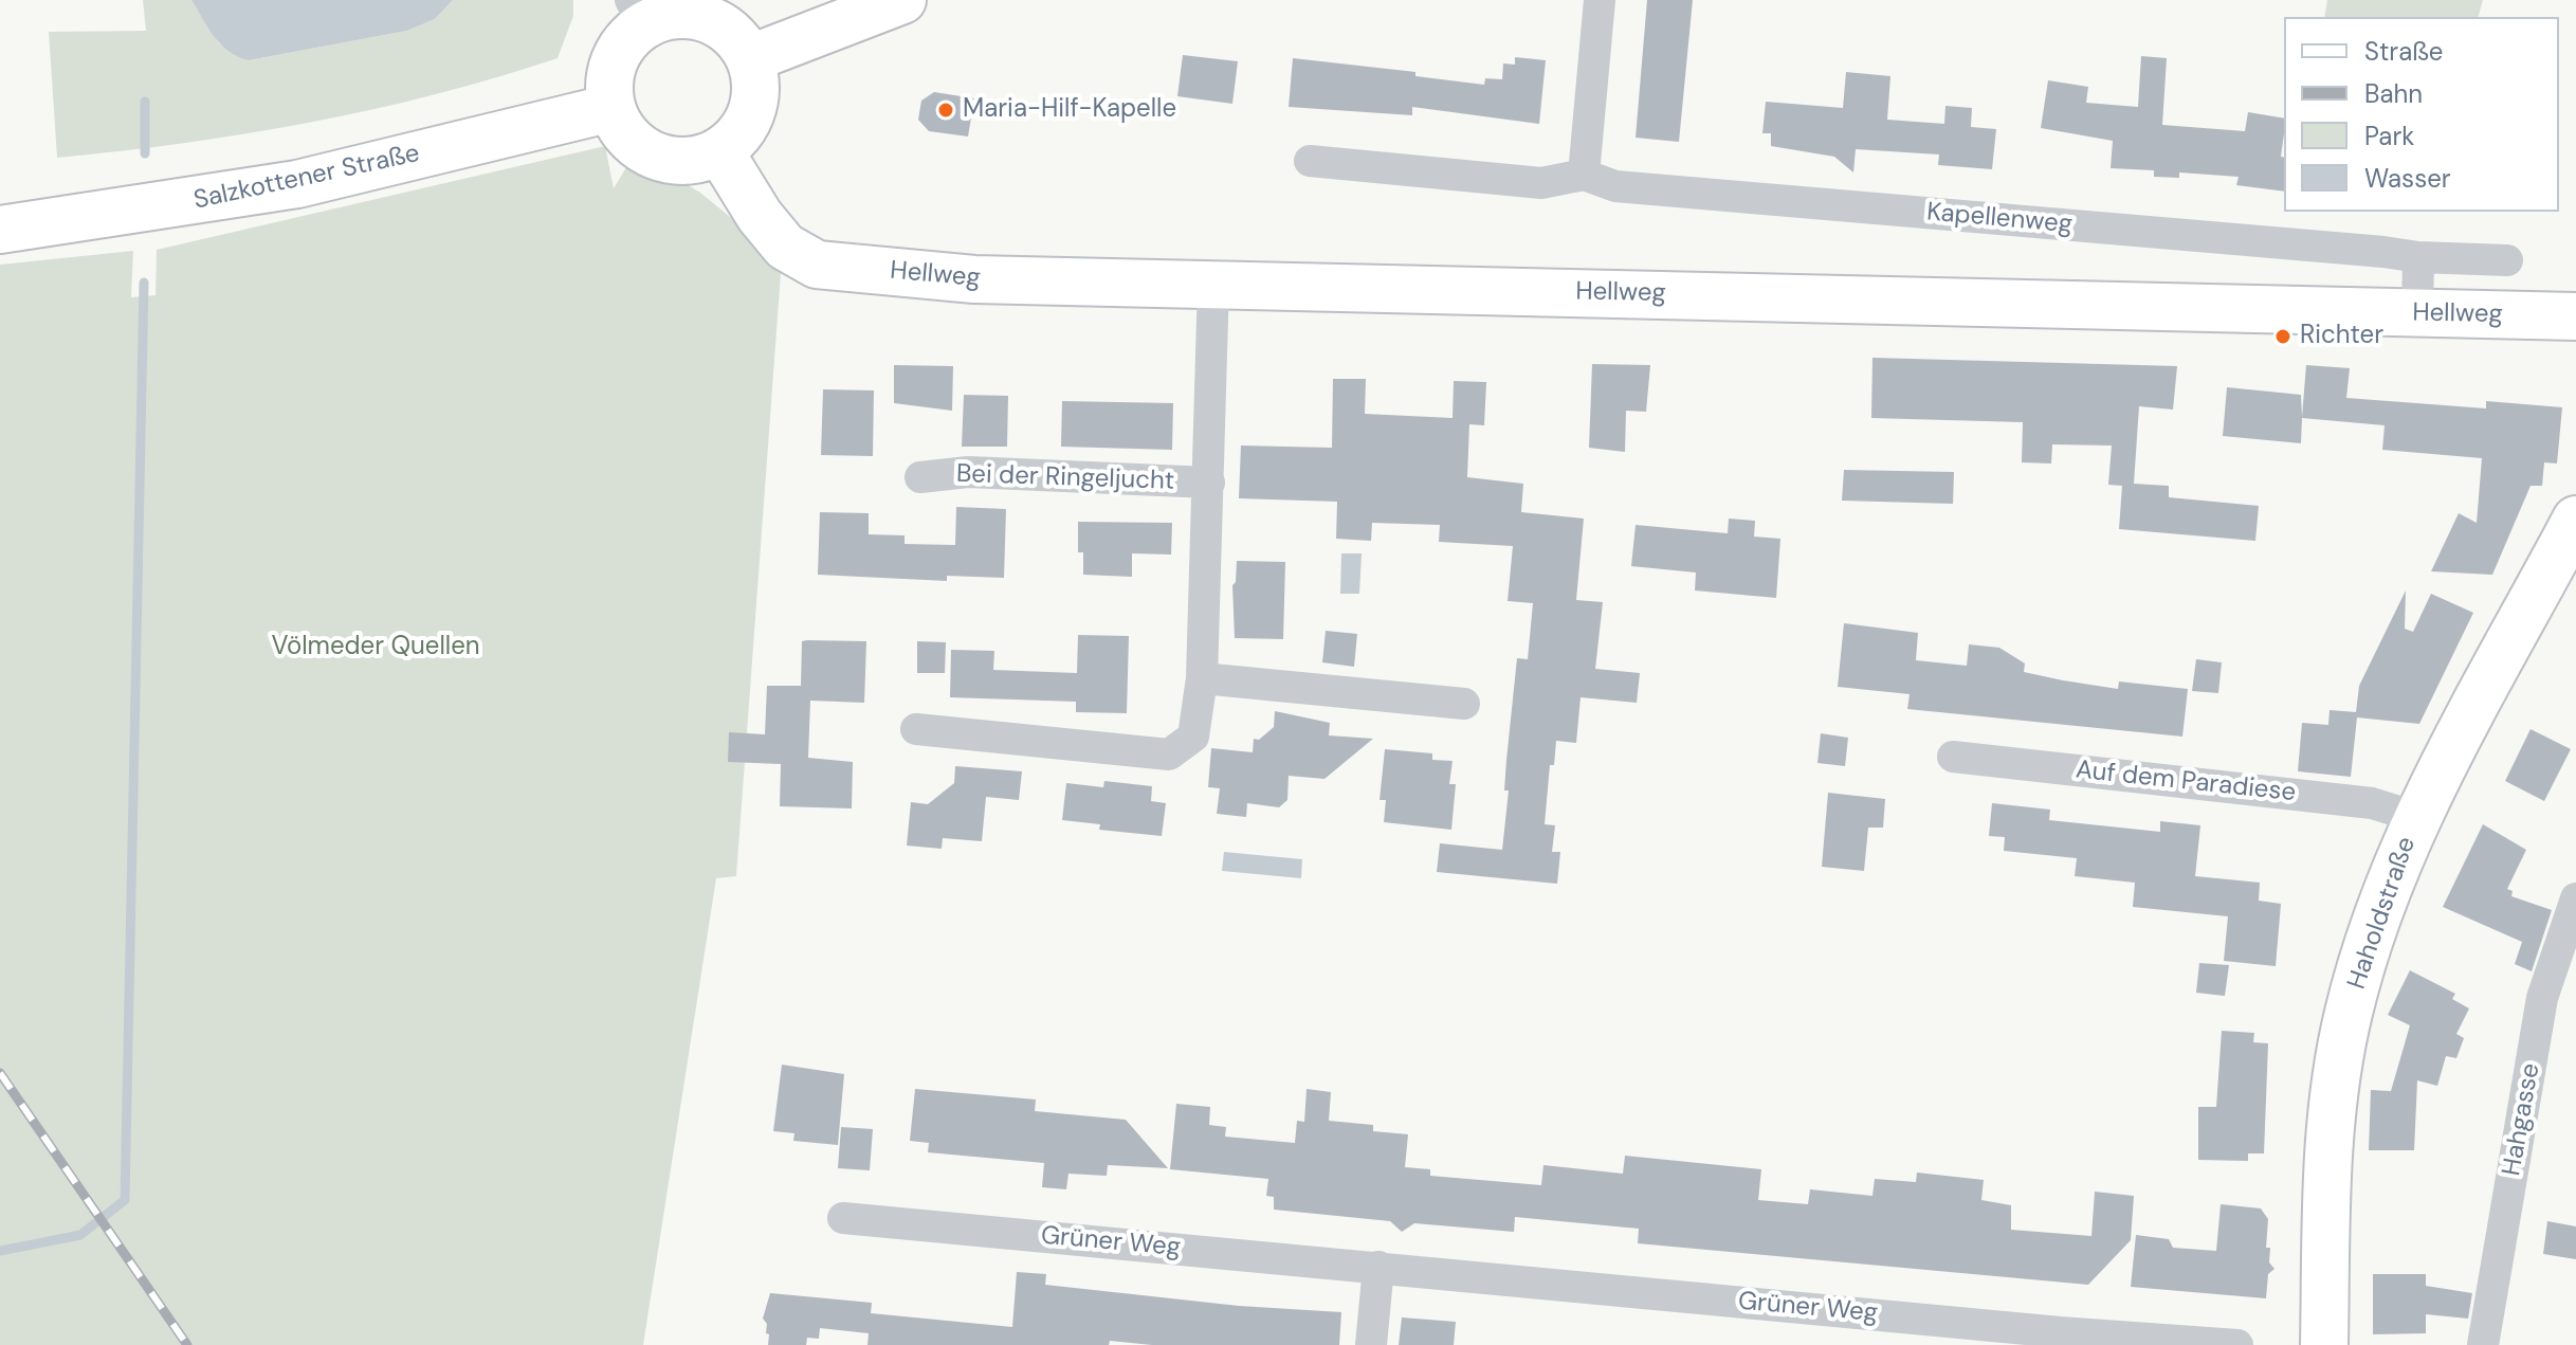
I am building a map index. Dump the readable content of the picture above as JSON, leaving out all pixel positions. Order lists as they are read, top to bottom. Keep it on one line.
{"streets":{"main road":["Salzkottener Straße","Hellweg","Haholdstraße"],"street":["Kapellenweg","Bei der Ringeljucht","Auf dem Paradiese","Hahgasse","Grüner Weg"]},"crossings":[["Salzkottener Straße","Hellweg"],["Hellweg","Bei der Ringeljucht"],["Auf dem Paradiese","Haholdstraße"]],"parks":["Völmeder Quellen"],"places":["Maria-Hilf-Kapelle","Richter"],"legend":["Straße","Bahn","Park","Wasser"]}
